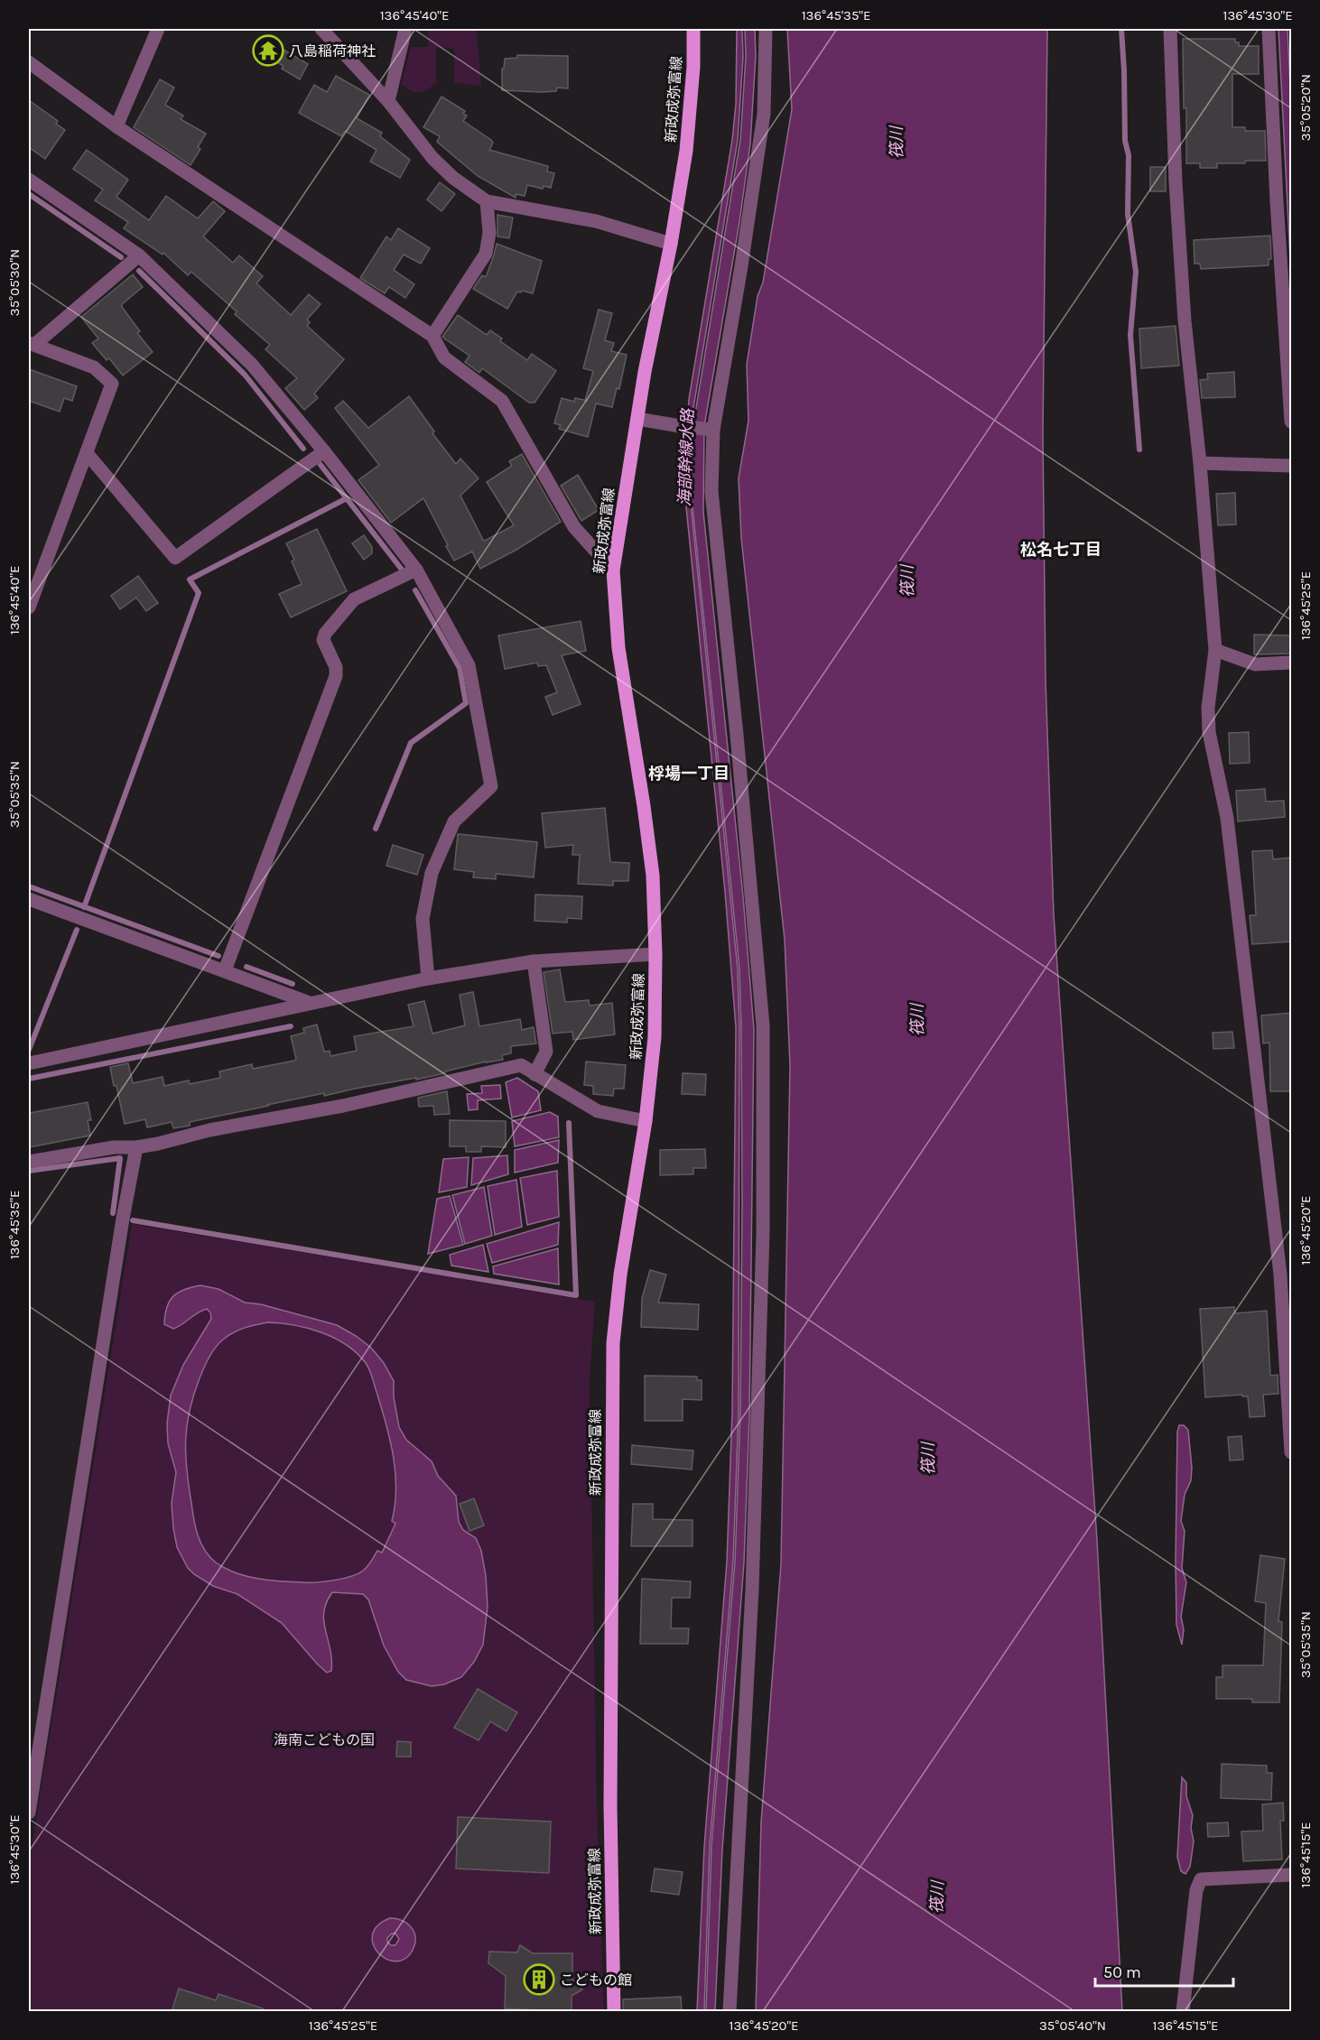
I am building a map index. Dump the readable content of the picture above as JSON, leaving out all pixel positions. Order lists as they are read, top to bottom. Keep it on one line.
{"streets":{"main road":["新政成弥富線"]},"districts":["松名七丁目","桴場一丁目"],"water":["筏川","海部幹線水路"],"parks":["海南こどもの国"],"places":{"temple":["八島稲荷神社"],"building":["こどもの館"]},"scale_bar":"50 m","coordinates":["136°45'40\"E","136°45'35\"E","136°45'30\"E","35°05'20\"N","35°05'30\"N","136°45'25\"E","35°05'35\"N","136°45'20\"E","136°45'15\"E","35°05'40\"N"]}
